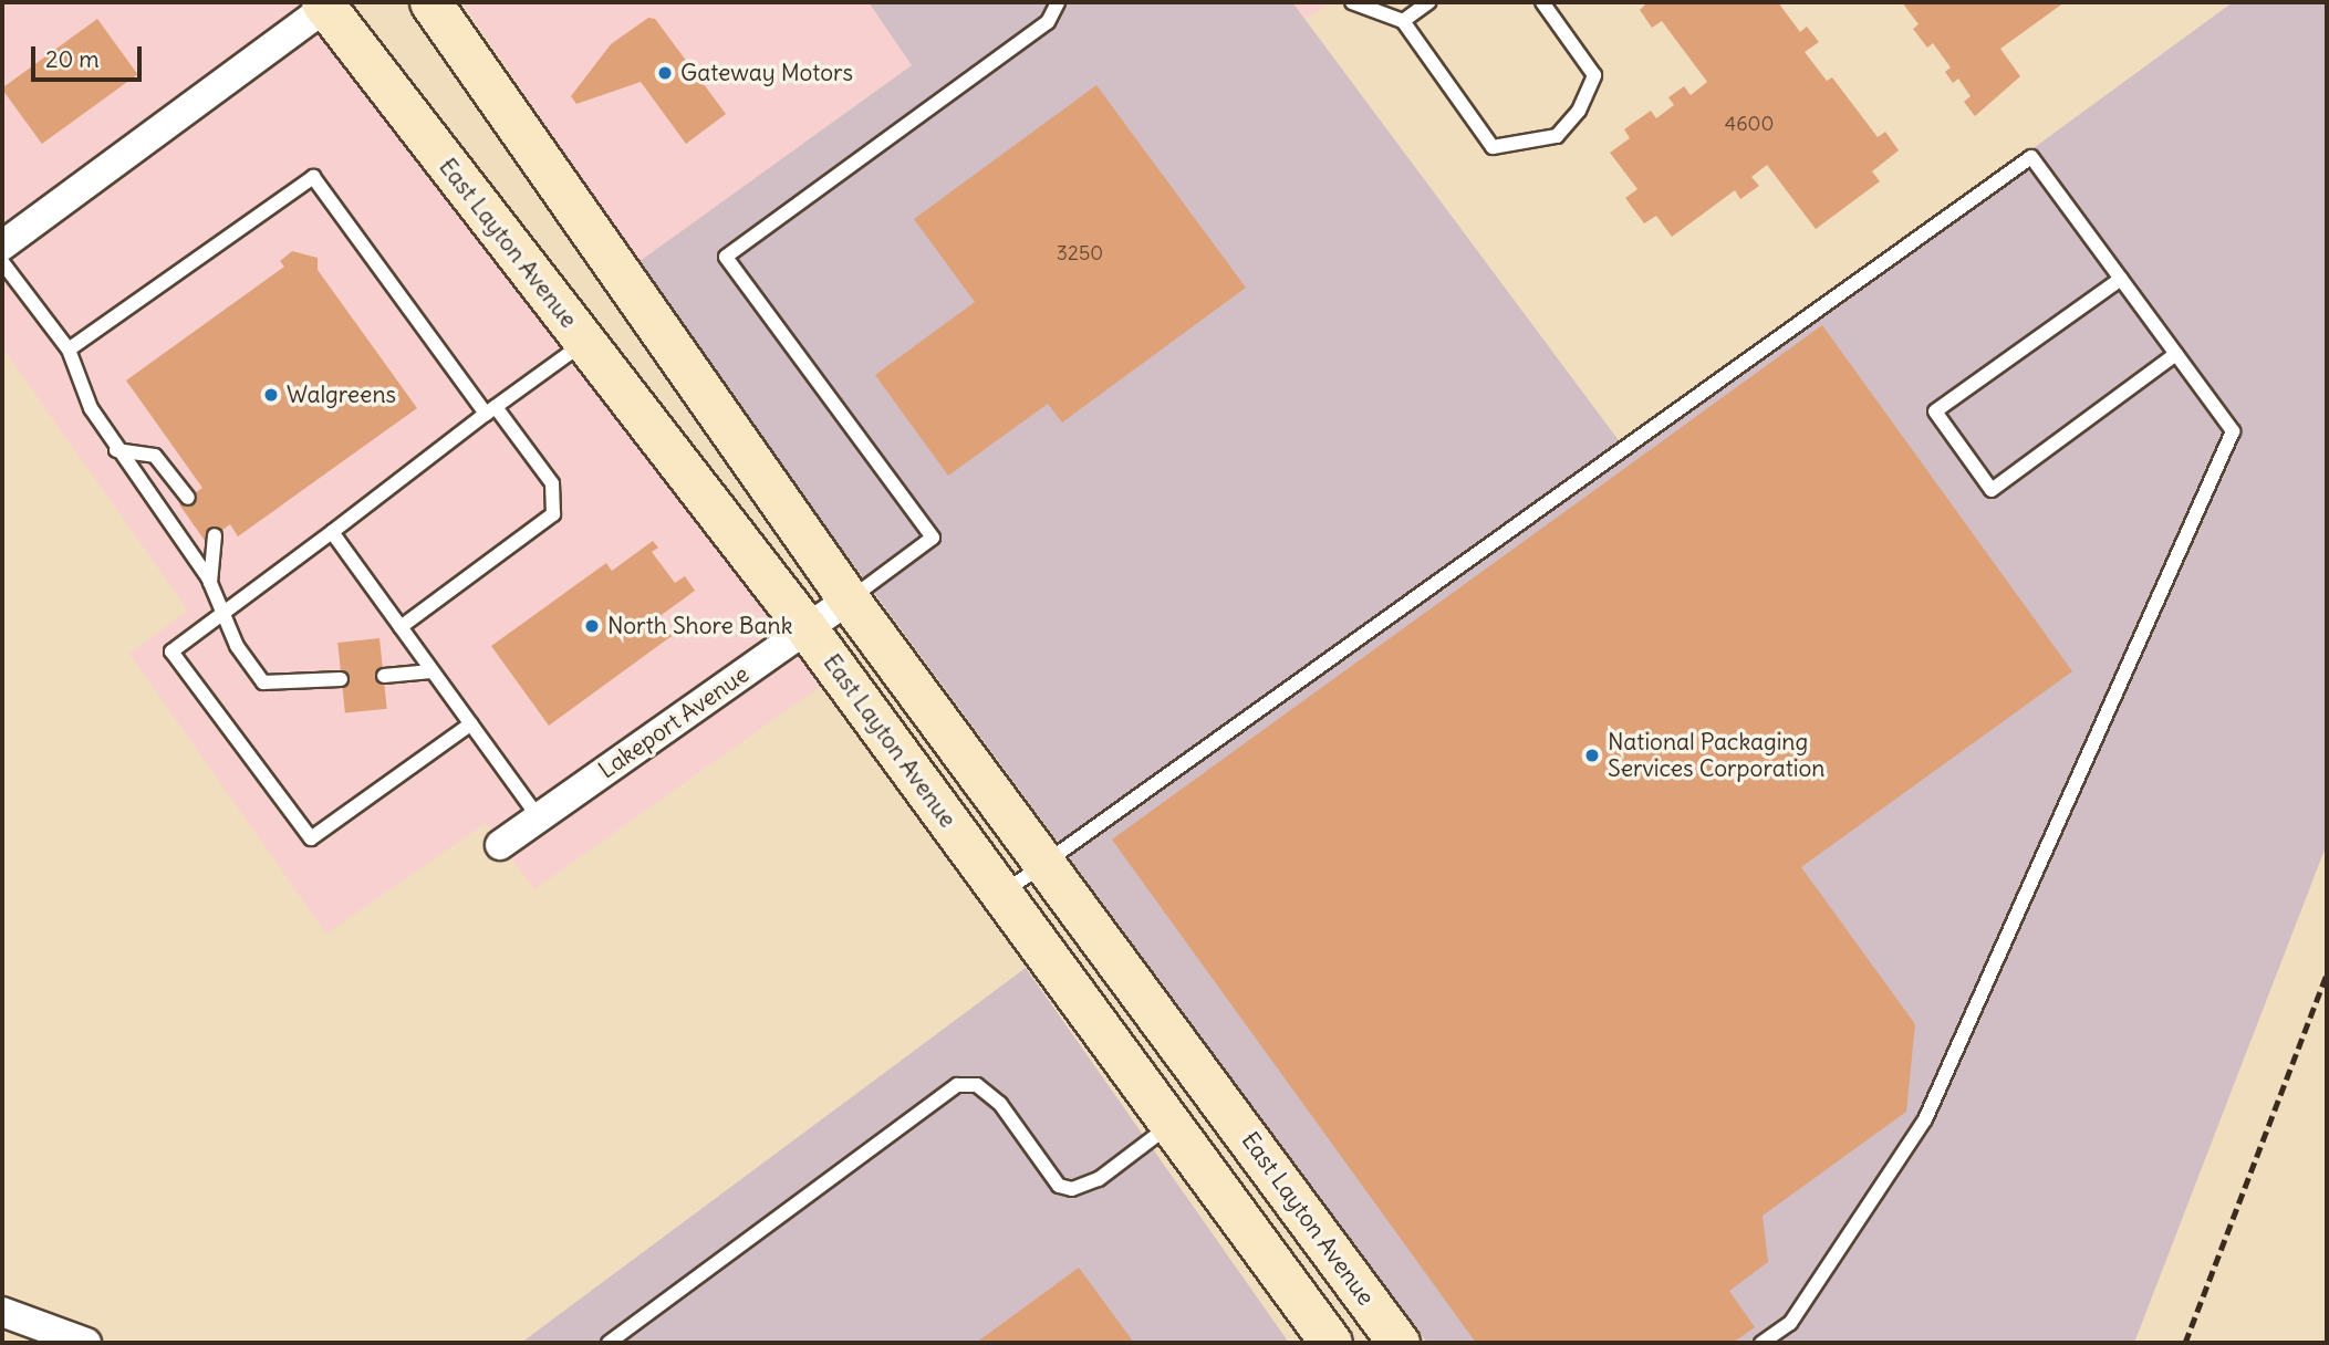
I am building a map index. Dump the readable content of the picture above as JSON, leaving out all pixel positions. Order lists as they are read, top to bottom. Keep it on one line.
{"streets":{"main road":["East Layton Avenue"],"street":["Lakeport Avenue"]},"crossings":[["East Layton Avenue","Lakeport Avenue"]],"places":["Gateway Motors","Walgreens","North Shore Bank","National Packaging Services Corporation"],"house_numbers":["4600","3250"],"scale_bar":"20 m"}
